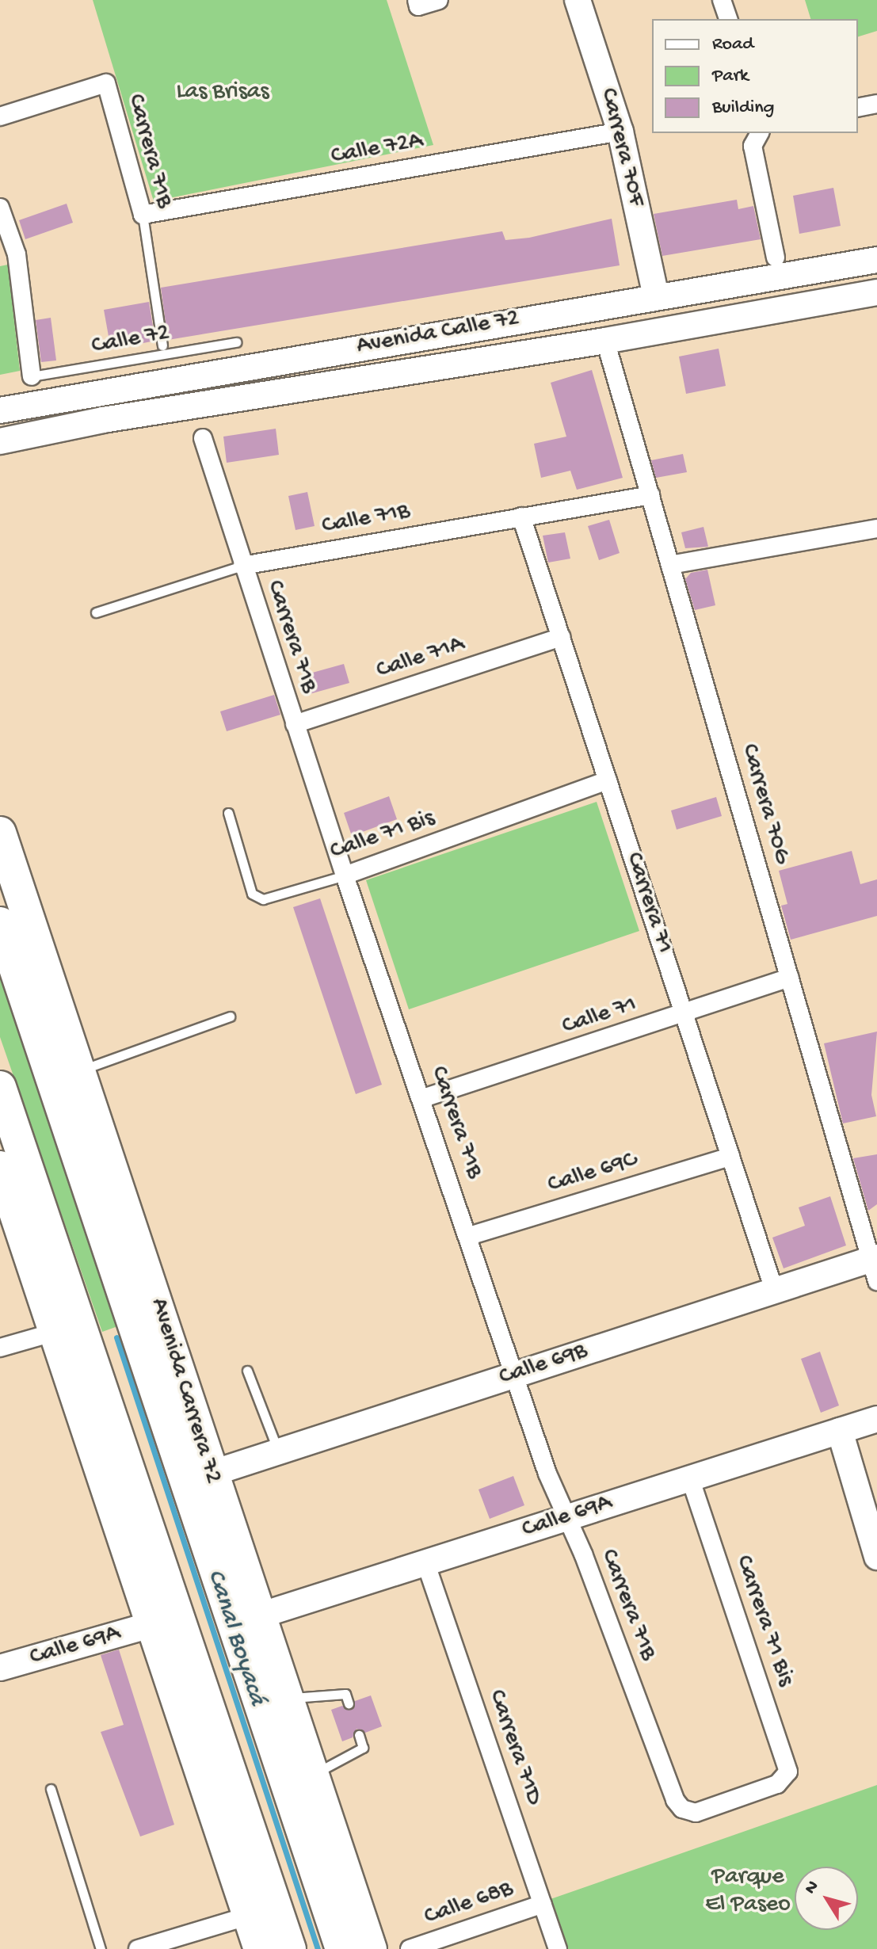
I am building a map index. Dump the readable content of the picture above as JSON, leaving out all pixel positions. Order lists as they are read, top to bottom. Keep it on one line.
{"streets":{"highway":["Avenida Carrera 72"],"street":["Carrera 70F","Calle 72A","Carrera 71B","Avenida Calle 72","Calle 71B","Calle 71A","Carrera 70G","Calle 71 Bis","Carrera 71","Calle 71","Calle 69C","Calle 69B","Calle 69A","Carrera 71 Bis","Carrera 71D","Calle 68B"],"lane":["Calle 72"]},"crossings":[["Carrera 70F","Calle 72A"],["Carrera 70F","Avenida Calle 72"],["Calle 72A","Carrera 71B"],["Carrera 71B","Calle 71B"],["Carrera 71B","Calle 71A"],["Carrera 71B","Calle 71 Bis"],["Carrera 71B","Calle 71"],["Carrera 71B","Calle 69C"],["Carrera 71B","Calle 69B"],["Carrera 71B","Calle 69A"],["Carrera 71B","Carrera 71 Bis"],["Avenida Calle 72","Carrera 70G"],["Calle 71B","Carrera 70G"],["Calle 71B","Carrera 71"],["Calle 71A","Carrera 71"],["Carrera 70G","Calle 71"],["Carrera 70G","Calle 69B"],["Calle 71 Bis","Carrera 71"],["Carrera 71","Calle 71"],["Carrera 71","Calle 69C"],["Carrera 71","Calle 69B"],["Calle 69B","Avenida Carrera 72"],["Avenida Carrera 72","Calle 69A"],["Calle 69A","Carrera 71 Bis"],["Calle 69A","Carrera 71D"],["Carrera 71D","Calle 68B"]],"water":["Canal Boyacá"],"parks":["Las Brisas","Parque El Paseo"],"legend":["Road","Park","Building"],"north":"top left"}
